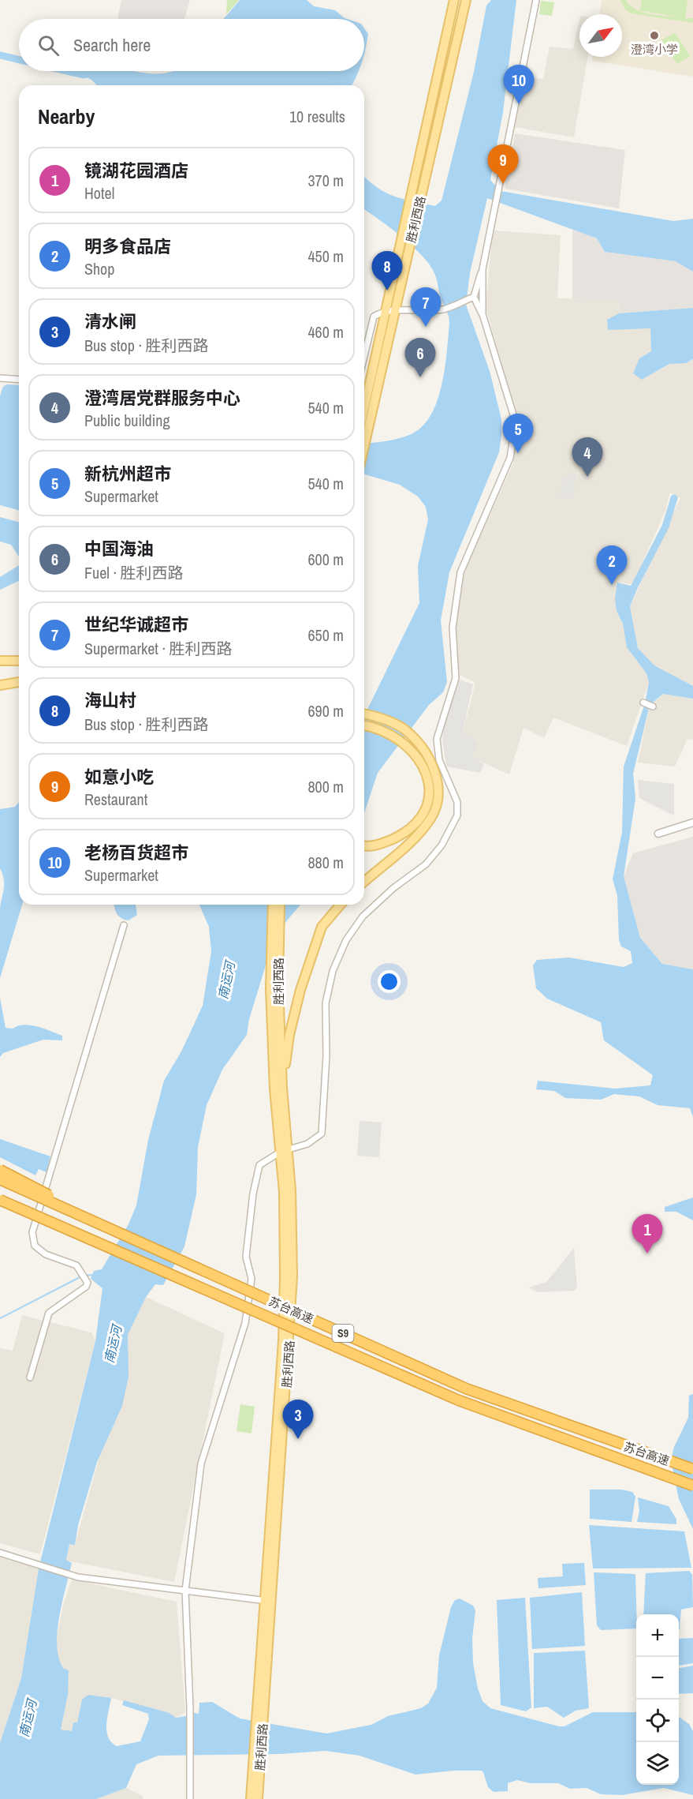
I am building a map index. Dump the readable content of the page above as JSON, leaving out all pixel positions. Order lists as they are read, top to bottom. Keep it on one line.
{"streets":{"highway":["苏台高速","S9"],"main road":["胜利西路"]},"water":["南运河"],"places":["澄湾小学"],"north":"top right","page":{"search":"Search here","pins":["10","9","8","7","6","5","4","2","1","3"],"heading":["Nearby","10 results"],"list":[{"mark":"1","name":"镜湖花园酒店","note":"Hotel","value":"370 m"},{"mark":"2","name":"明多食品店","note":"Shop","value":"450 m"},{"mark":"3","name":"清水闸","note":"Bus stop · 胜利西路","value":"460 m"},{"mark":"4","name":"澄湾居党群服务中心","note":"Public building","value":"540 m"},{"mark":"5","name":"新杭州超市","note":"Supermarket","value":"540 m"},{"mark":"6","name":"中国海油","note":"Fuel · 胜利西路","value":"600 m"},{"mark":"7","name":"世纪华诚超市","note":"Supermarket · 胜利西路","value":"650 m"},{"mark":"8","name":"海山村","note":"Bus stop · 胜利西路","value":"690 m"},{"mark":"9","name":"如意小吃","note":"Restaurant","value":"800 m"},{"mark":"10","name":"老杨百货超市","note":"Supermarket","value":"880 m"}],"map_buttons":["+","−"]}}
